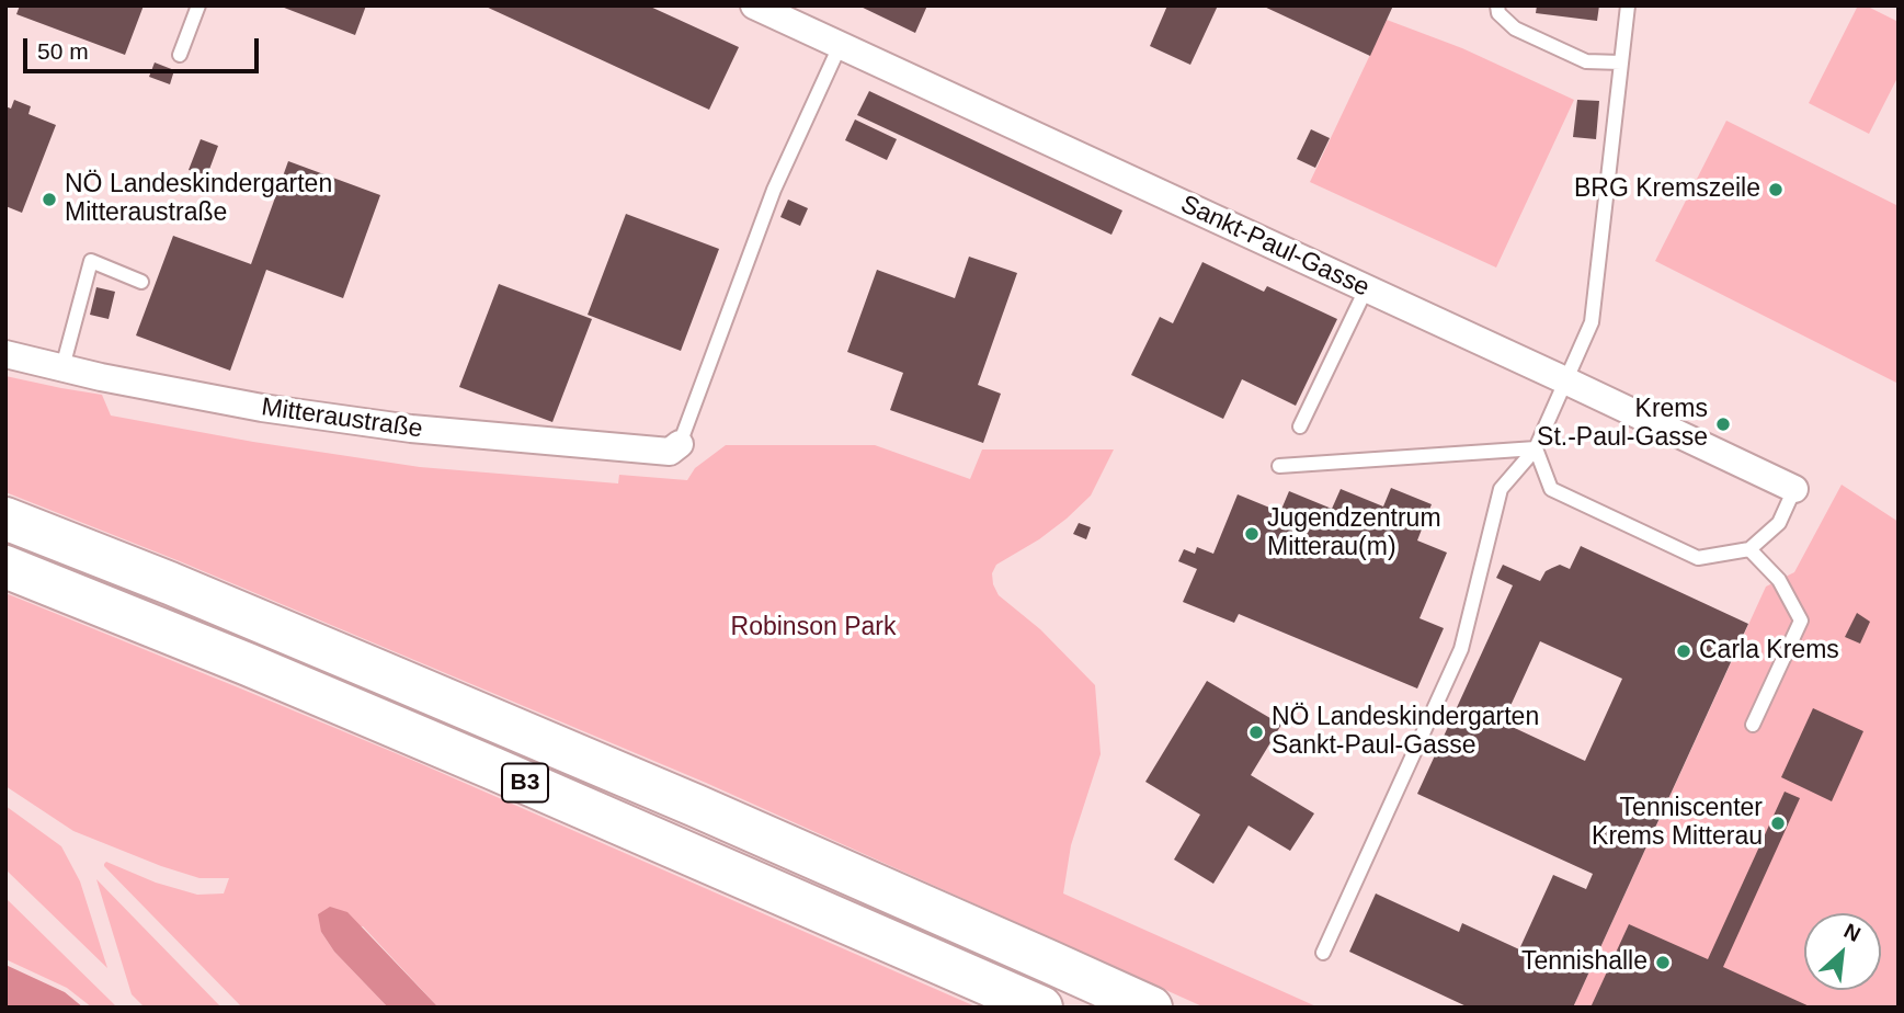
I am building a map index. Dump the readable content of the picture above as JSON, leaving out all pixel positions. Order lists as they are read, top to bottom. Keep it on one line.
{"streets":{"highway":["B3"],"street":["Sankt-Paul-Gasse","Mitteraustraße"]},"parks":["Robinson Park"],"places":["BRG Kremszeile","NÖ Landeskindergarten Mitteraustraße","Krems St.-Paul-Gasse","Jugendzentrum Mitterau(m)","Carla Krems","NÖ Landeskindergarten Sankt-Paul-Gasse","Tenniscenter Krems Mitterau","Tennishalle"],"scale_bar":"50 m","north":"top right"}
